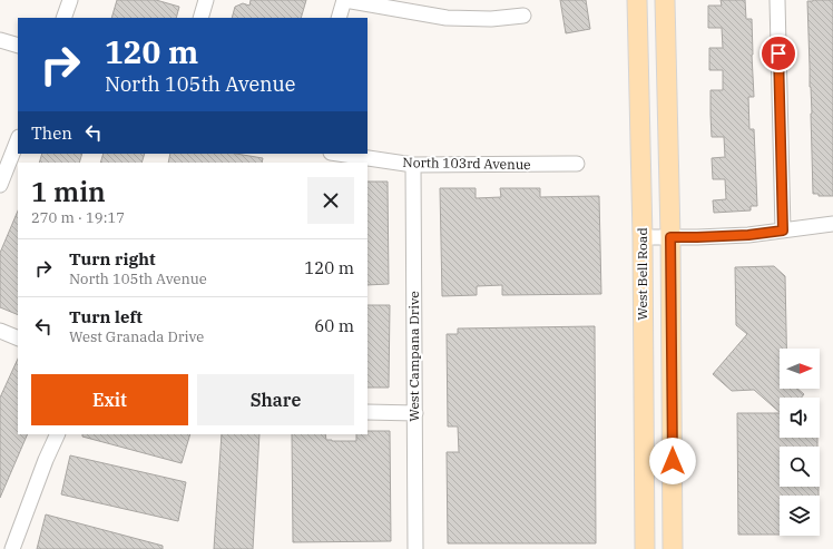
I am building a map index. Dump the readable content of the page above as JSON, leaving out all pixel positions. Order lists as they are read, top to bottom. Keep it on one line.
{"streets":{"main road":["West Bell Road"],"street":["North 103rd Avenue","West Campana Drive"]},"crossings":[["North 103rd Avenue","West Campana Drive"]],"north":"right","page":{"turn":["120 m","North 105th Avenue"],"then":"Then","heading":["1 min","270 m · 19:17"],"list":[{"name":"Turn right","note":"North 105th Avenue","value":"120 m"},{"name":"Turn left","note":"West Granada Drive","value":"60 m"}],"buttons":["Exit","Share"]}}
